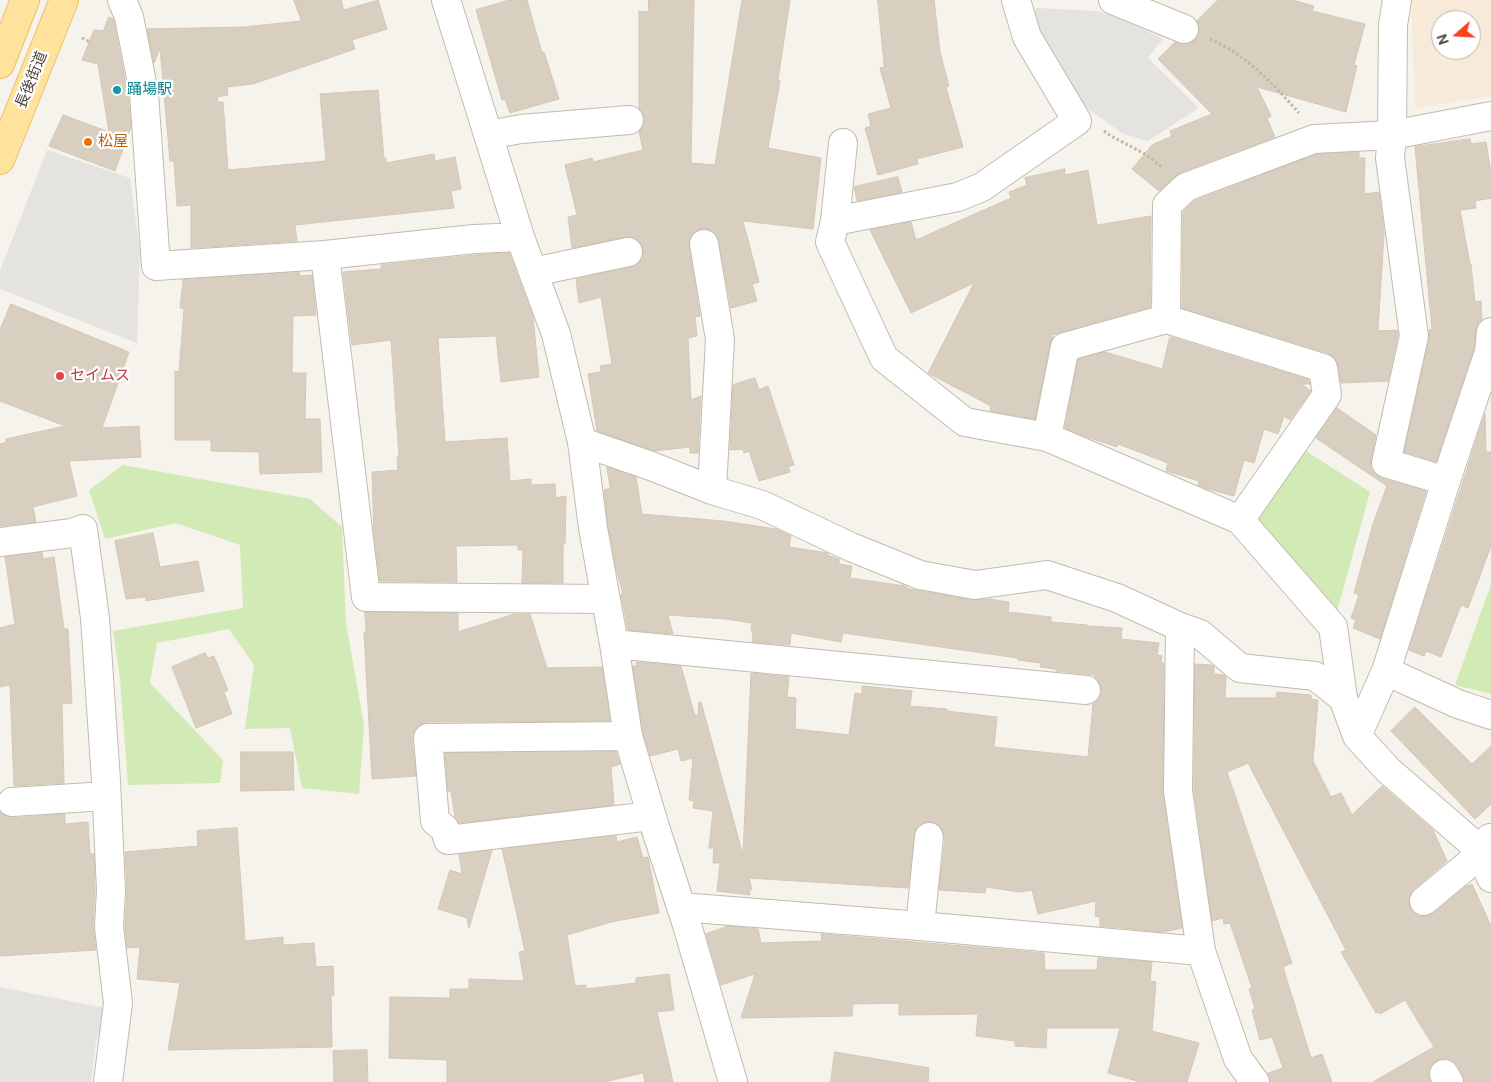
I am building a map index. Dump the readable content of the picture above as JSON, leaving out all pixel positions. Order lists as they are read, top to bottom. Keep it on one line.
{"streets":{"main road":["長後街道"]},"places":["踊場駅","松屋","セイムス"],"north":"left"}
